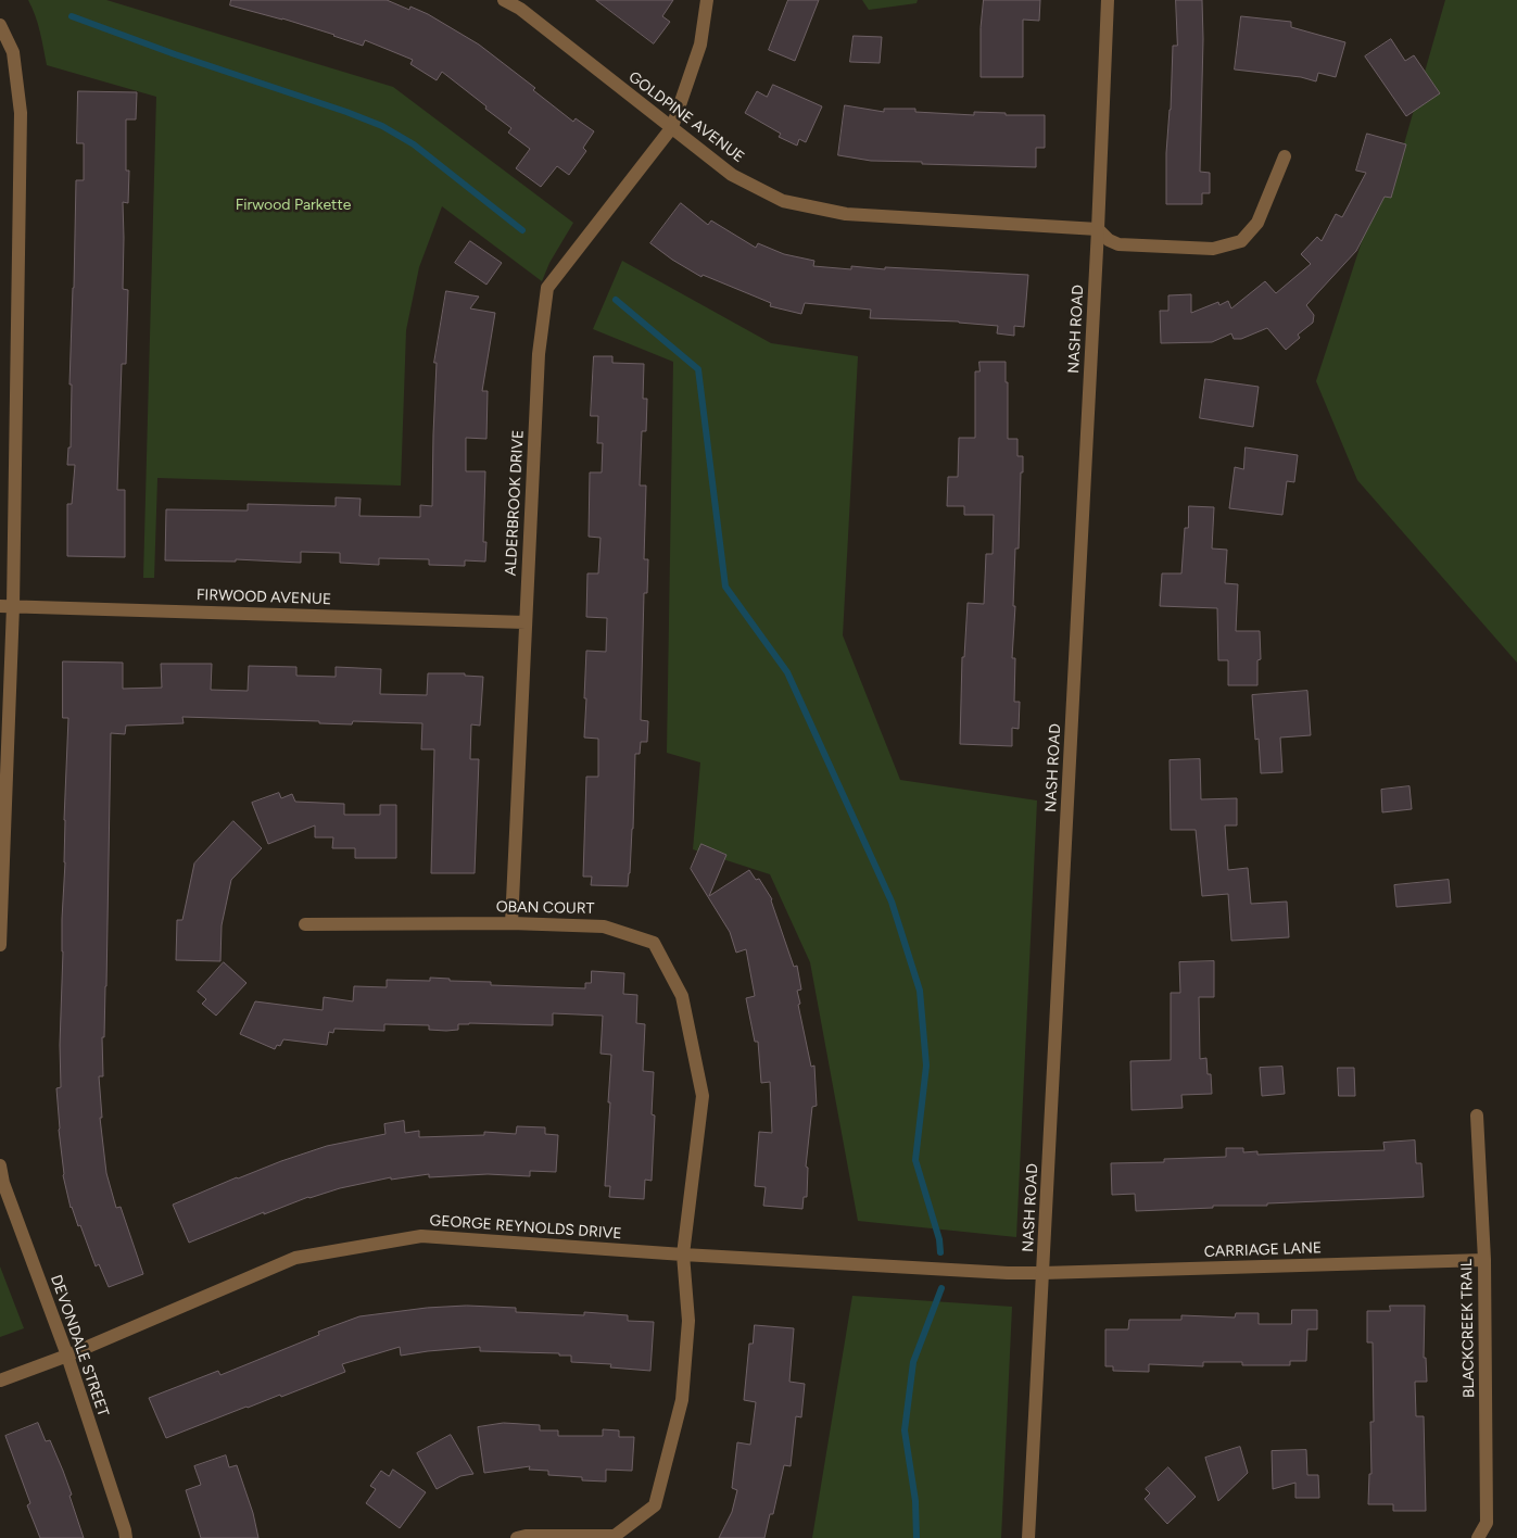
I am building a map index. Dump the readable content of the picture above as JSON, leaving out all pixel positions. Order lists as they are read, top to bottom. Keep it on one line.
{"streets":{"street":["GOLDPINE AVENUE","NASH ROAD","ALDERBROOK DRIVE","FIRWOOD AVENUE","OBAN COURT","GEORGE REYNOLDS DRIVE","CARRIAGE LANE","BLACKCREEK TRAIL","DEVONDALE STREET"]},"crossings":[["GOLDPINE AVENUE","NASH ROAD"],["GOLDPINE AVENUE","ALDERBROOK DRIVE"],["NASH ROAD","GEORGE REYNOLDS DRIVE"],["NASH ROAD","CARRIAGE LANE"],["ALDERBROOK DRIVE","FIRWOOD AVENUE"],["ALDERBROOK DRIVE","OBAN COURT"],["OBAN COURT","GEORGE REYNOLDS DRIVE"],["GEORGE REYNOLDS DRIVE","CARRIAGE LANE"],["GEORGE REYNOLDS DRIVE","DEVONDALE STREET"],["CARRIAGE LANE","BLACKCREEK TRAIL"]],"parks":["Firwood Parkette"]}
